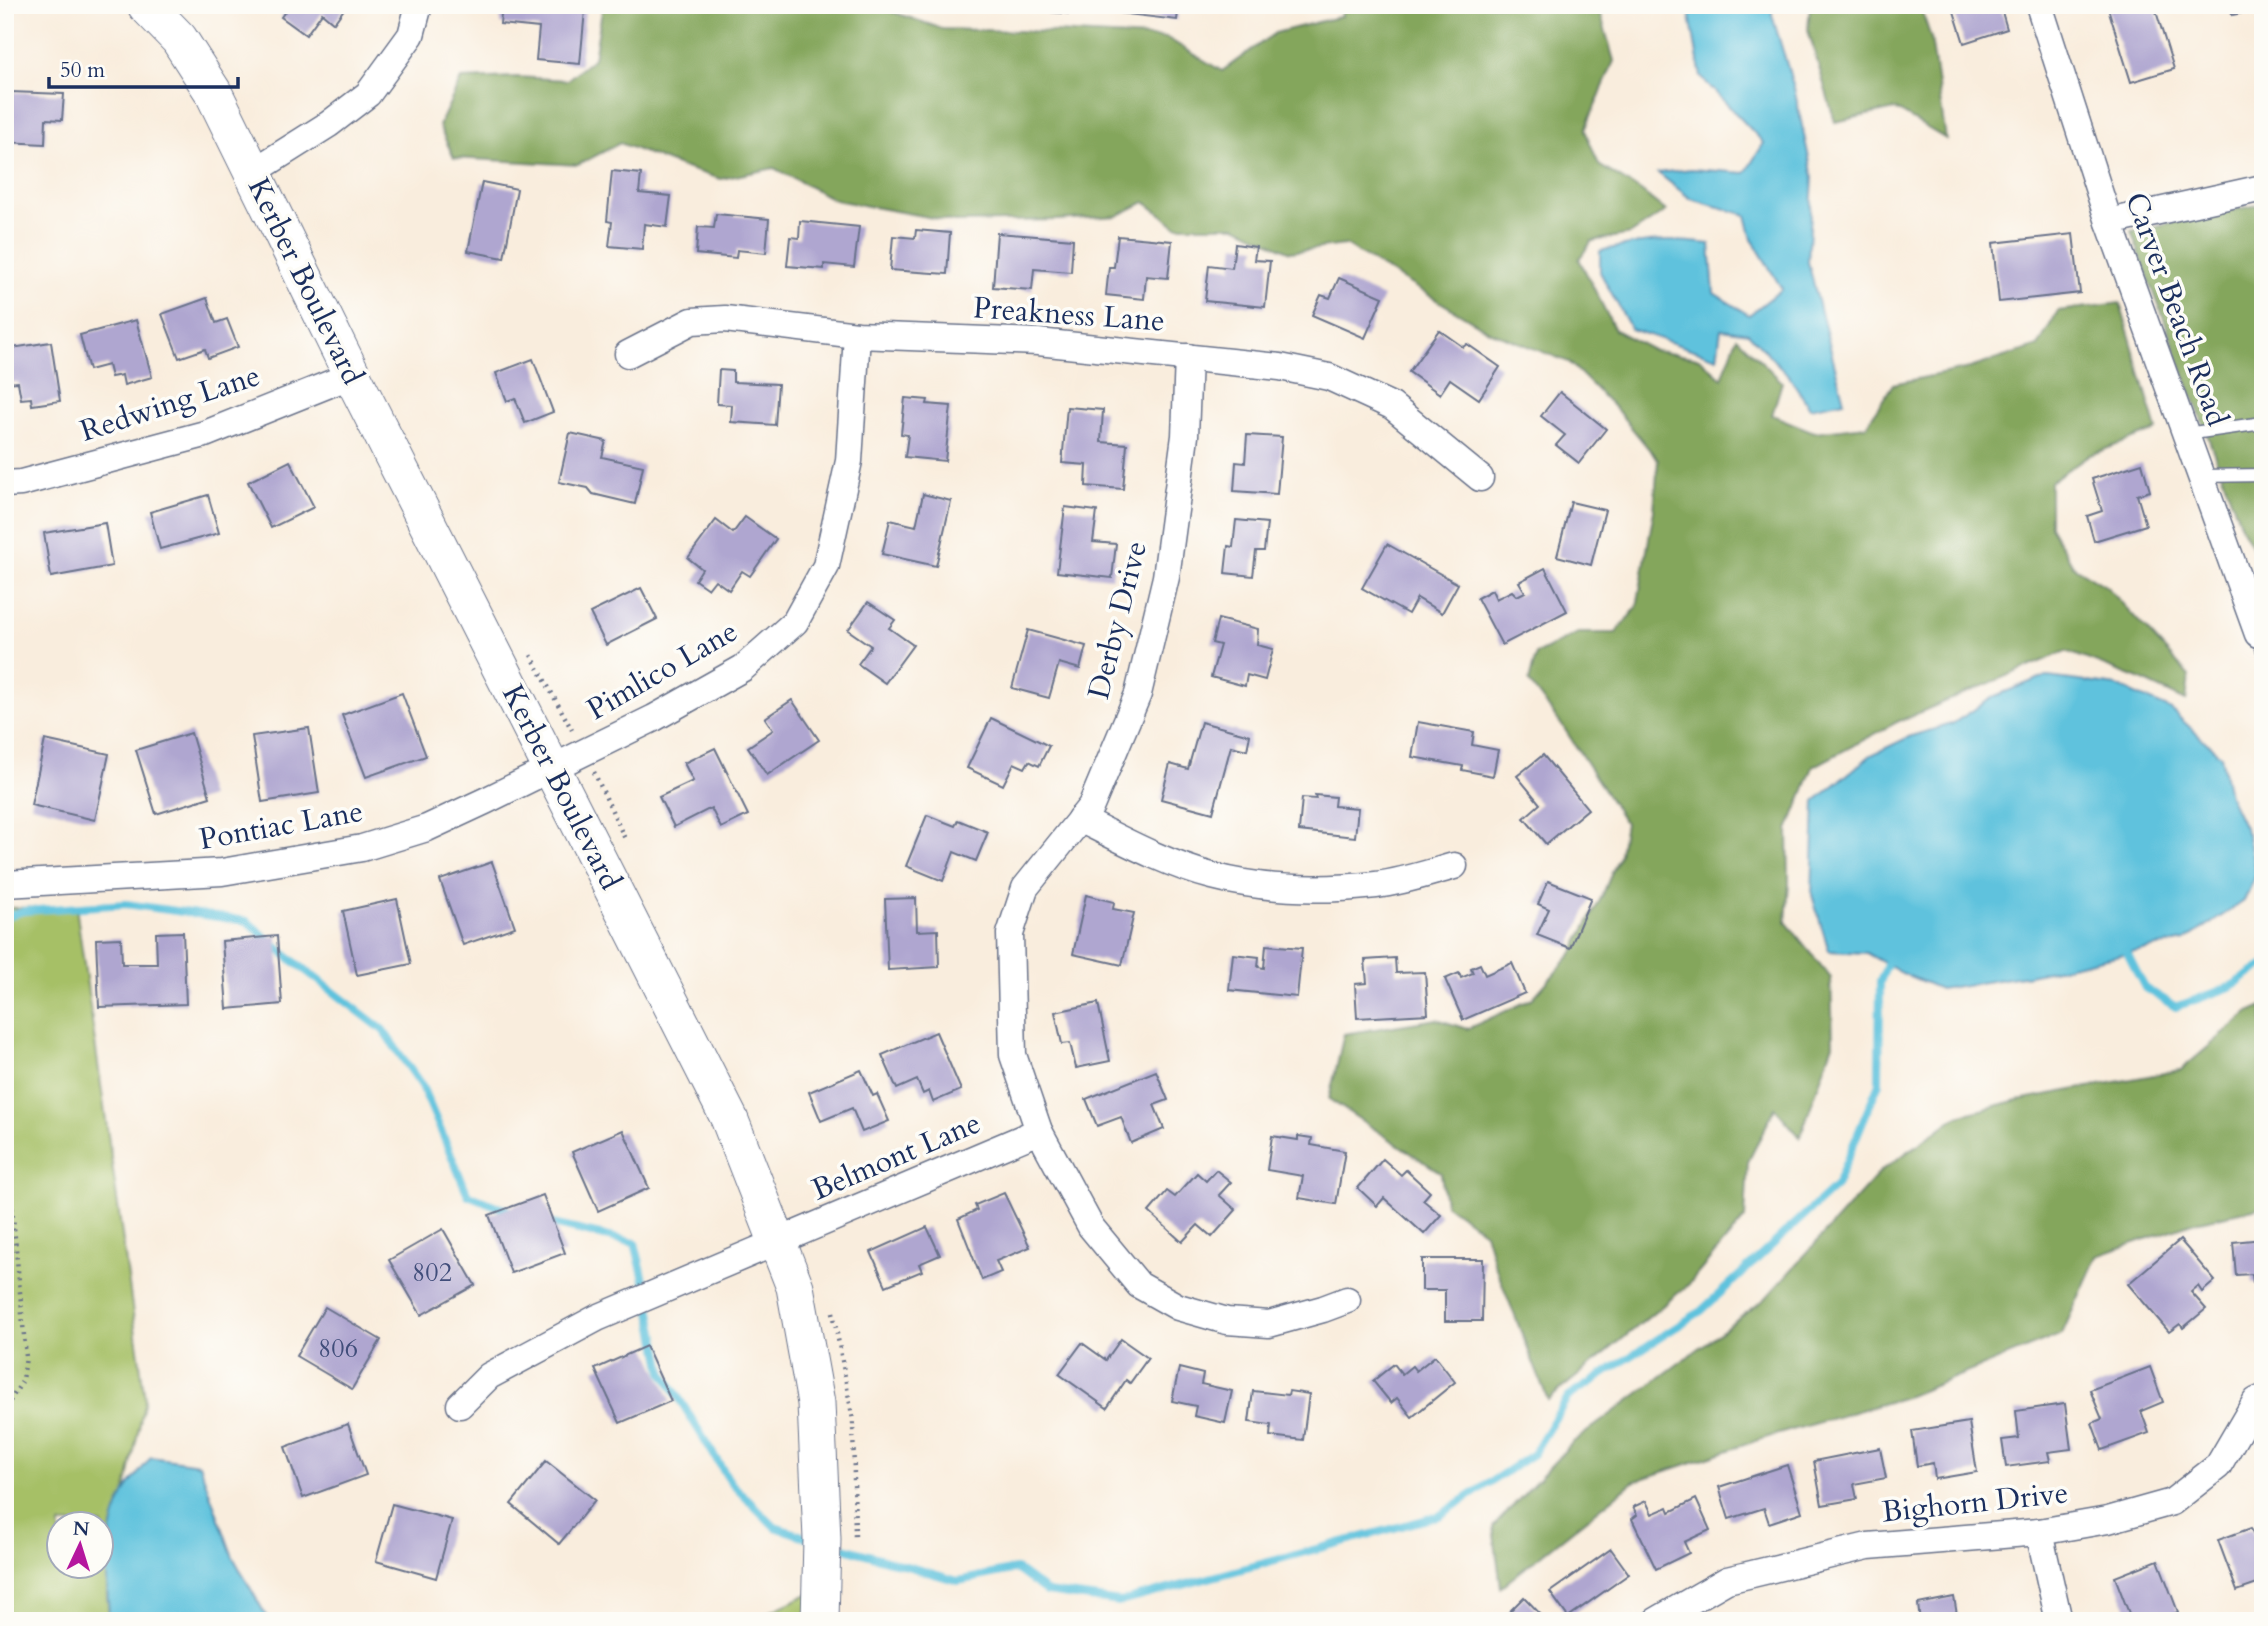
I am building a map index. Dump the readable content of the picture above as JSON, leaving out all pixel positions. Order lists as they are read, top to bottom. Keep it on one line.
{"streets":{"street":["Kerber Boulevard","Carver Beach Road","Preakness Lane","Redwing Lane","Derby Drive","Pimlico Lane","Pontiac Lane","Belmont Lane","Bighorn Drive"]},"crossings":[["Kerber Boulevard","Redwing Lane"],["Kerber Boulevard","Pimlico Lane"],["Kerber Boulevard","Pontiac Lane"],["Kerber Boulevard","Belmont Lane"],["Preakness Lane","Derby Drive"],["Preakness Lane","Pimlico Lane"],["Derby Drive","Belmont Lane"],["Pimlico Lane","Pontiac Lane"]],"house_numbers":["802","806"],"scale_bar":"50 m","north":"top"}
